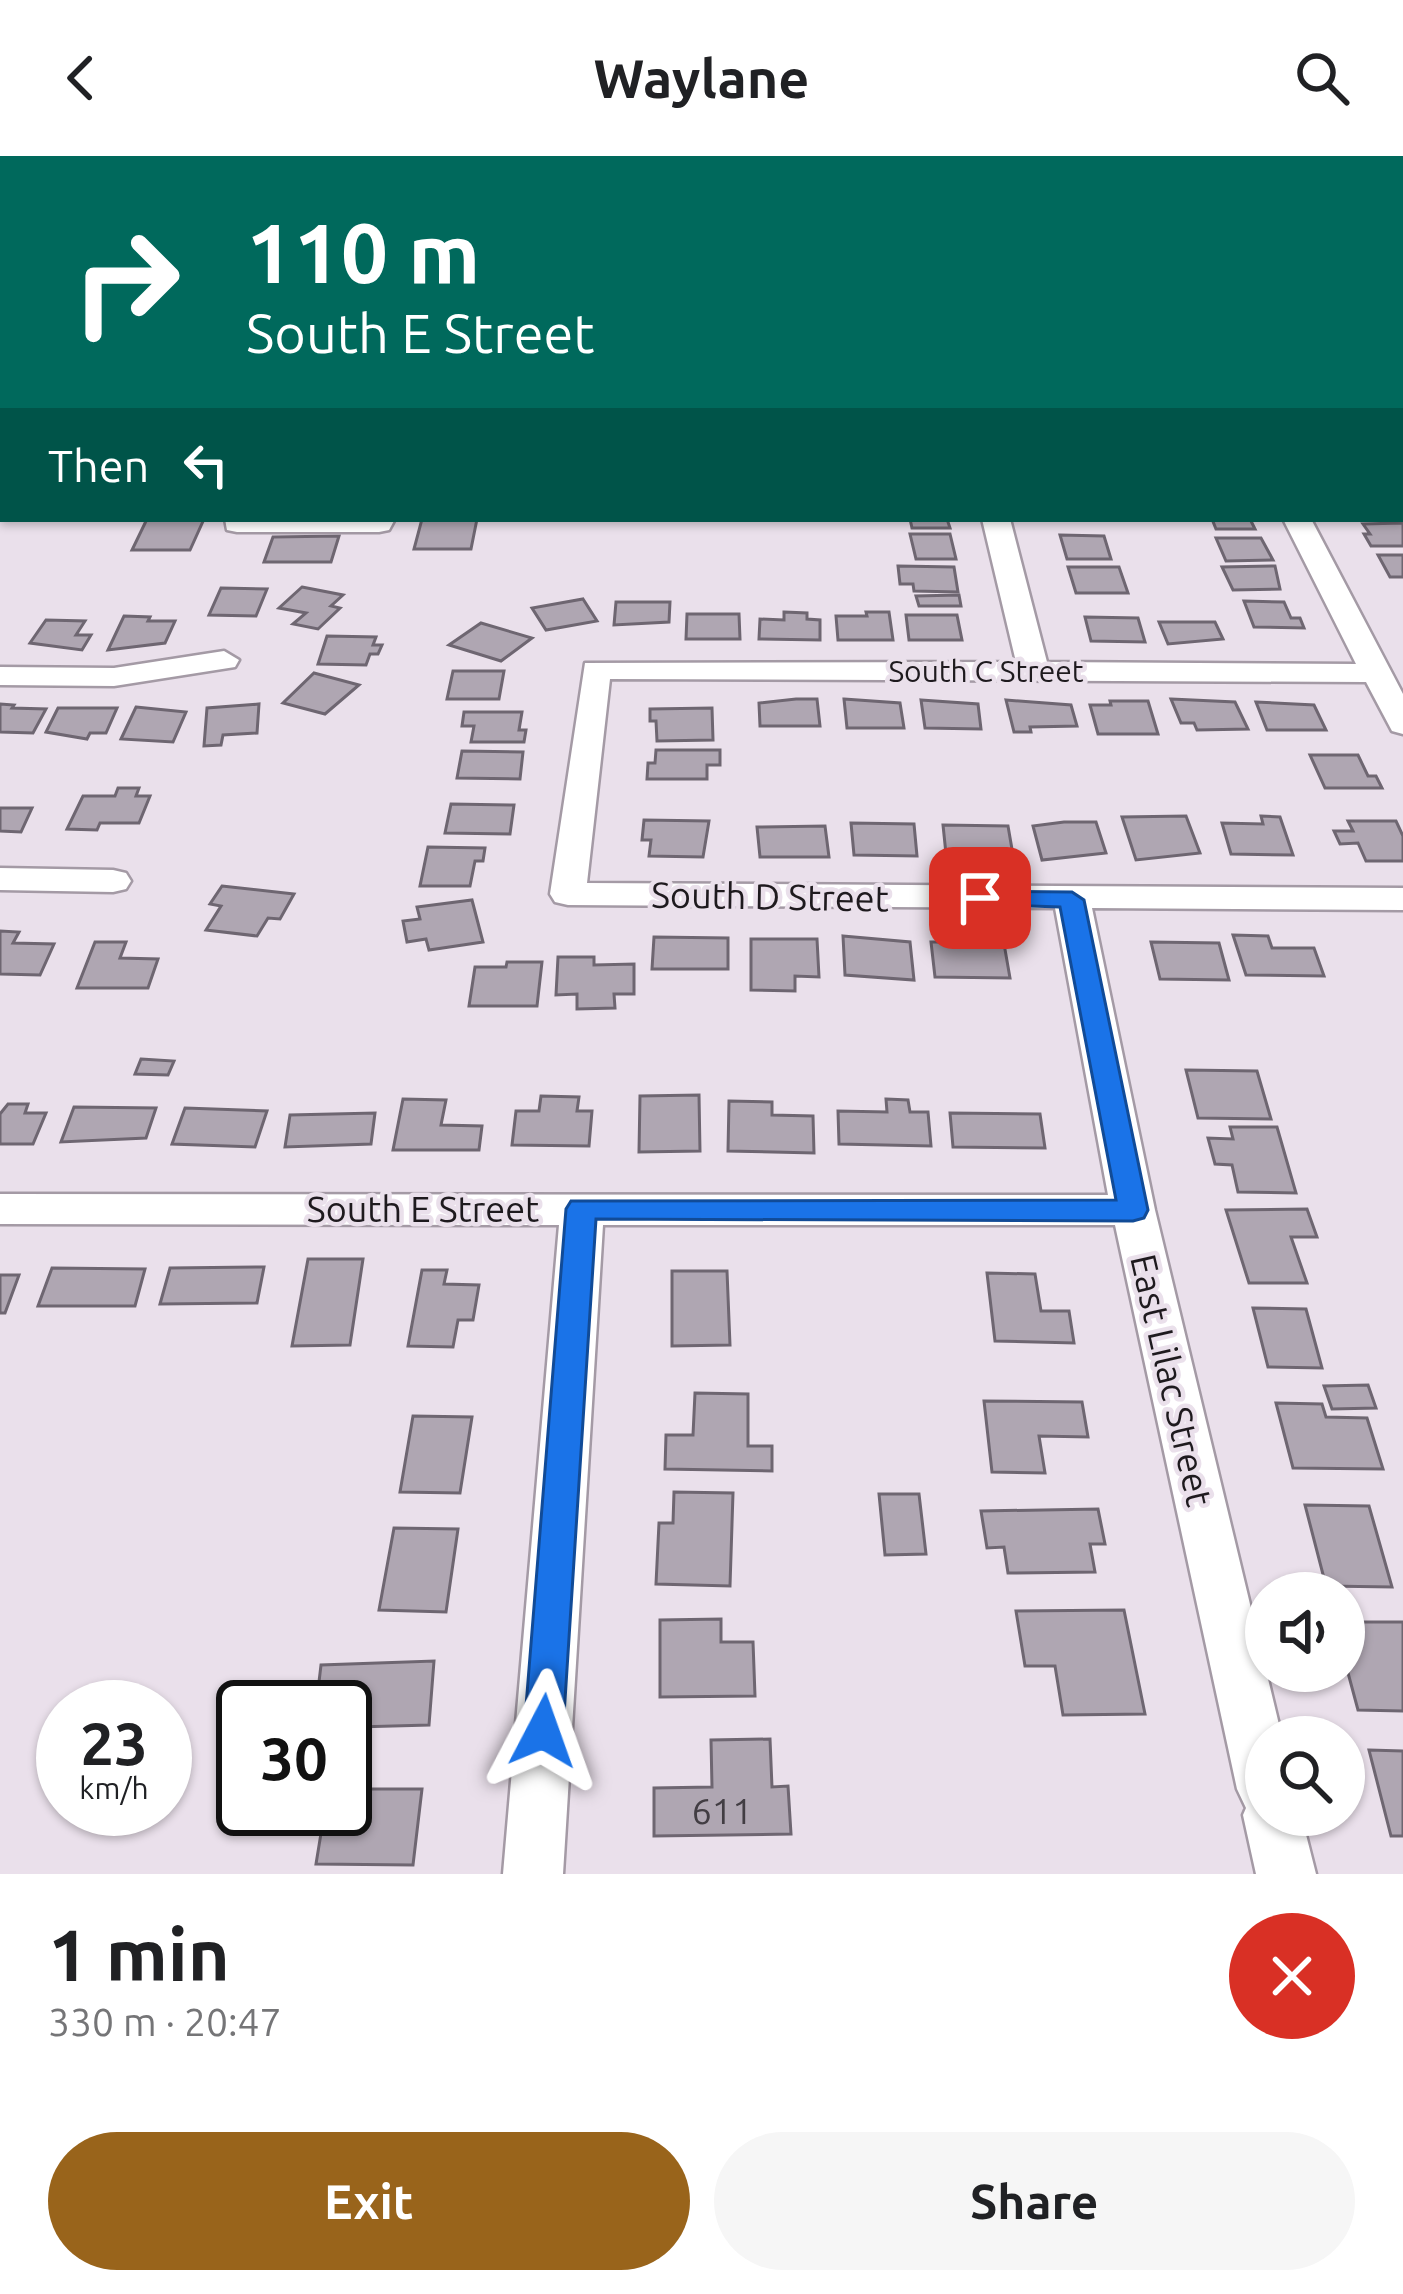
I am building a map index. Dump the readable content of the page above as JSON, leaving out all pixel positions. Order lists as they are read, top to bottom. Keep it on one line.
{"streets":{"street":["South C Street","South D Street","South E Street","East Lilac Street"]},"crossings":[["South C Street","South D Street"],["South D Street","East Lilac Street"],["South E Street","East Lilac Street"]],"house_numbers":["611"],"page":{"header":"Waylane","turn":["110 m","South E Street"],"then":"Then","speed":"23 km/h","limit":"30","heading":["1 min","330 m · 20:47"],"buttons":["Exit","Share"]}}
